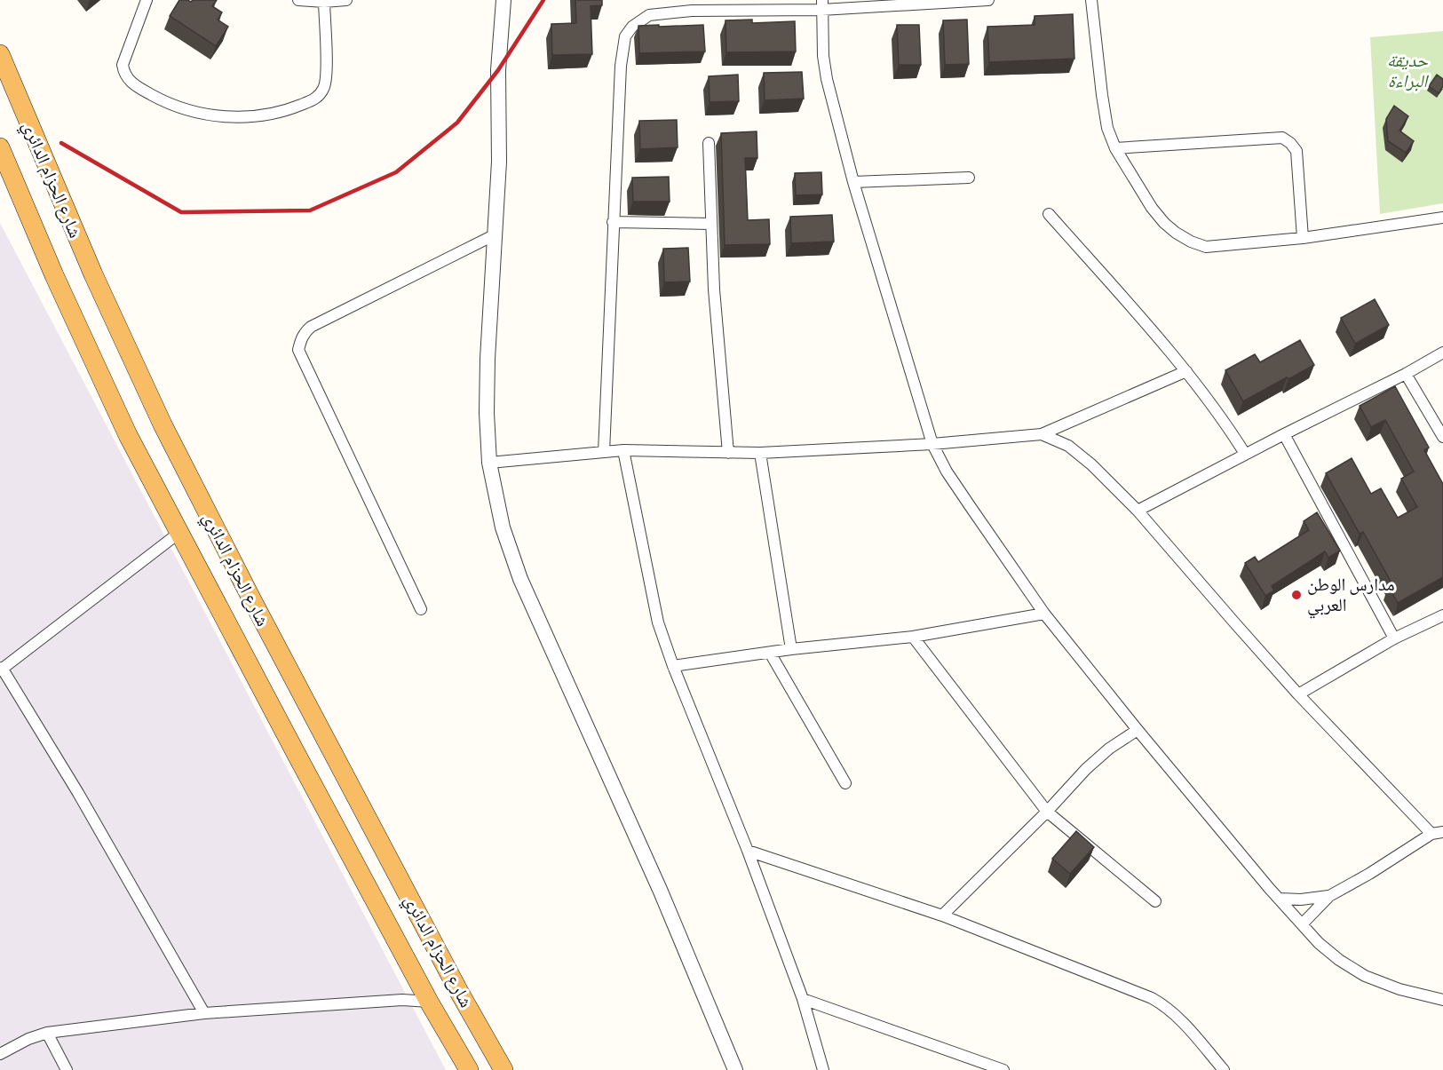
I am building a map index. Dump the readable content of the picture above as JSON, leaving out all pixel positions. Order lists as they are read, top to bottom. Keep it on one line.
{"streets":{"highway":["شارع الحزام الدائري"]},"parks":["حديقة البراءة"],"places":["مدارس الوطن العربي"]}
